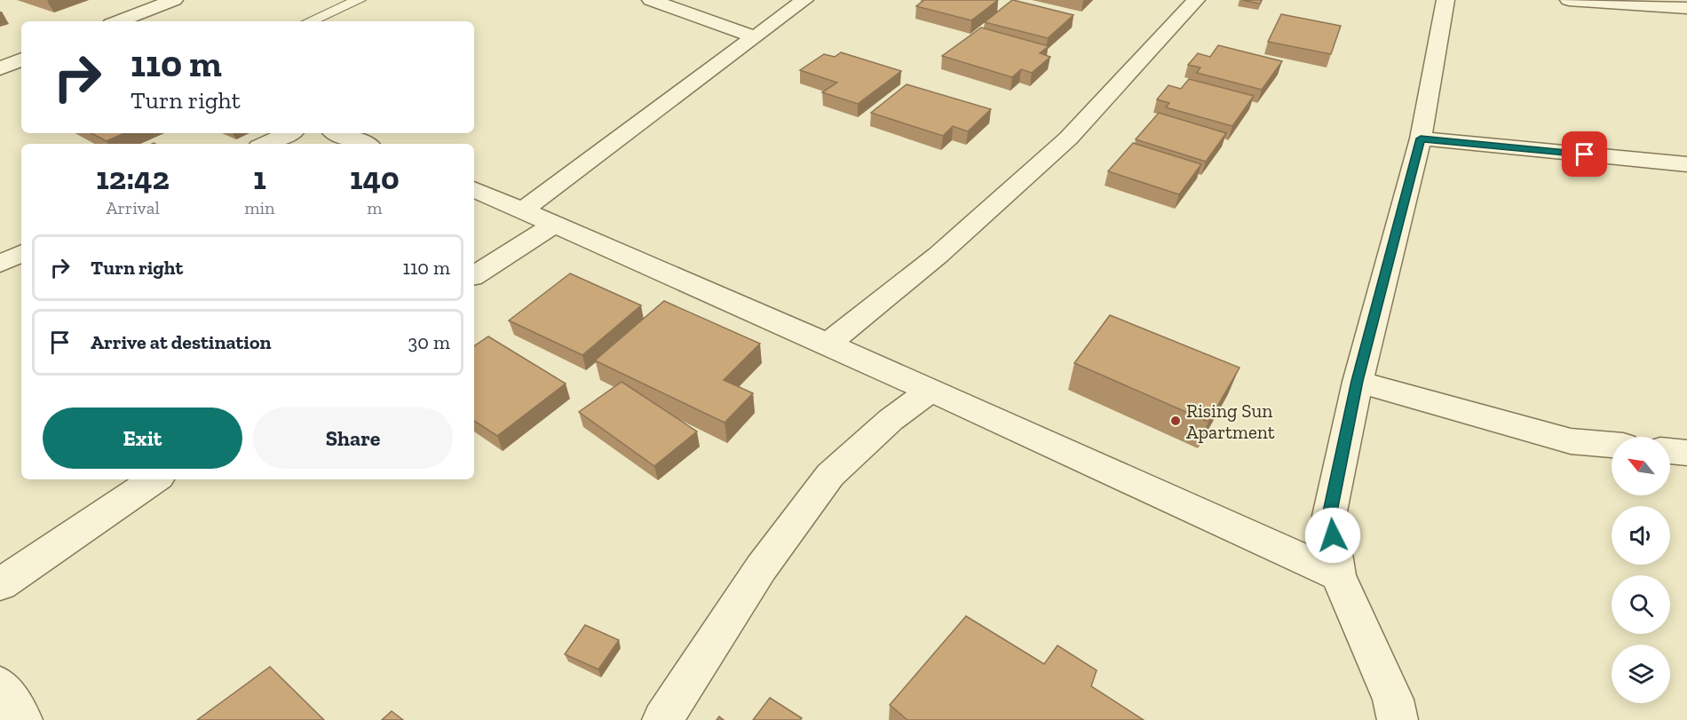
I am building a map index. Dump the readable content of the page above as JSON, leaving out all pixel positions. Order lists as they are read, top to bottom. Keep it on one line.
{"places":["Rising Sun Apartment"],"north":"top left","page":{"turn":["110 m","Turn right"],"eta":["12:42","Arrival","1","min","140","m"],"list":[{"name":"Turn right","value":"110 m"},{"name":"Arrive at destination","value":"30 m"}],"buttons":["Exit","Share"]}}
